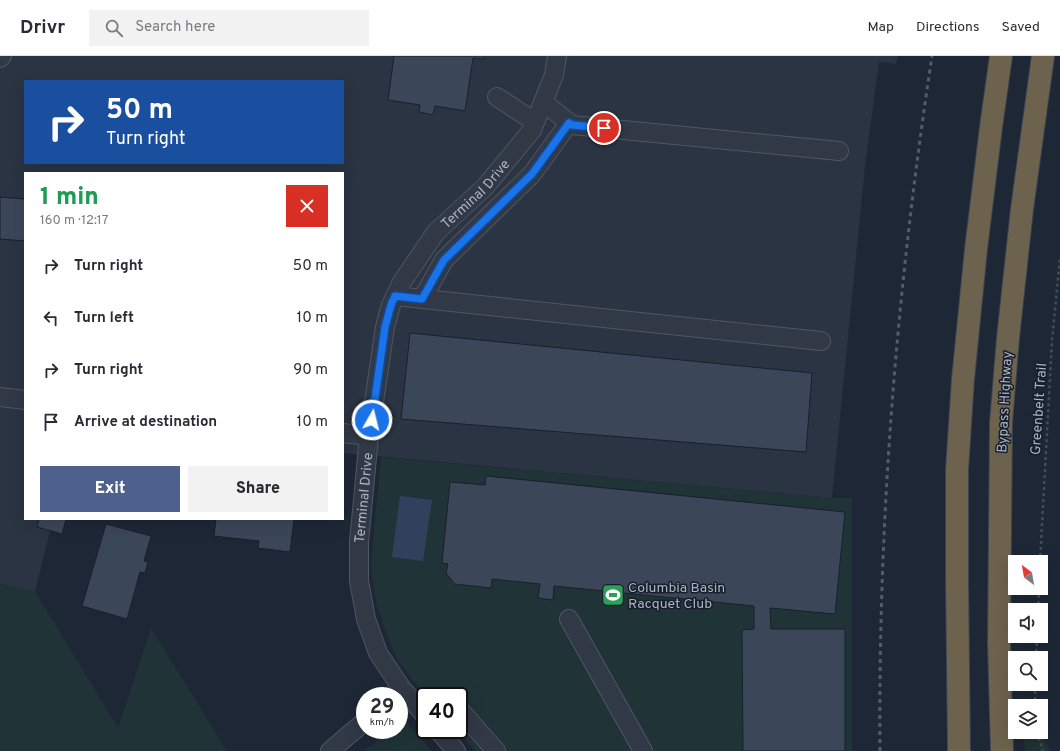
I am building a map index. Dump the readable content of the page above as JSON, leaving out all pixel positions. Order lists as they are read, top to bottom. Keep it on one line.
{"streets":{"highway":["Bypass Highway"],"street":["Terminal Drive"],"path":["Greenbelt Trail"]},"places":{"sports":["Columbia Basin Racquet Club"]},"north":"top left","page":{"header":"Drivr","search":"Search here","nav":["Map","Directions","Saved"],"turn":["50 m","Turn right"],"heading":["1 min","160 m · 12:17"],"list":[{"name":"Turn right","value":"50 m"},{"name":"Turn left","value":"10 m"},{"name":"Turn right","value":"90 m"},{"name":"Arrive at destination","value":"10 m"}],"buttons":["Exit","Share"],"speed":"29 km/h","limit":"40"}}
